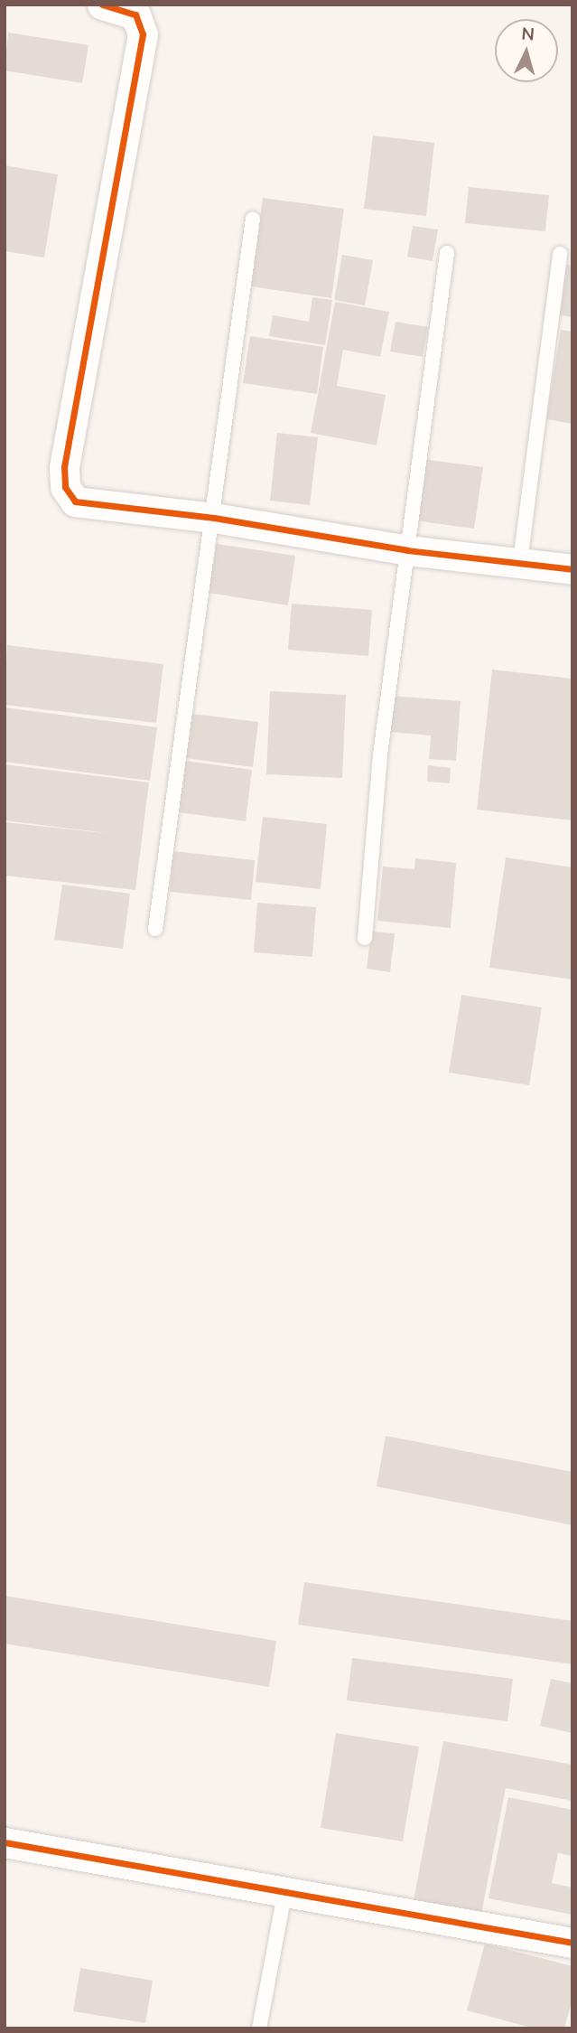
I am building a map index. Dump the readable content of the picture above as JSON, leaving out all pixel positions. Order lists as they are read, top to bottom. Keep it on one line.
{"north":"top"}
